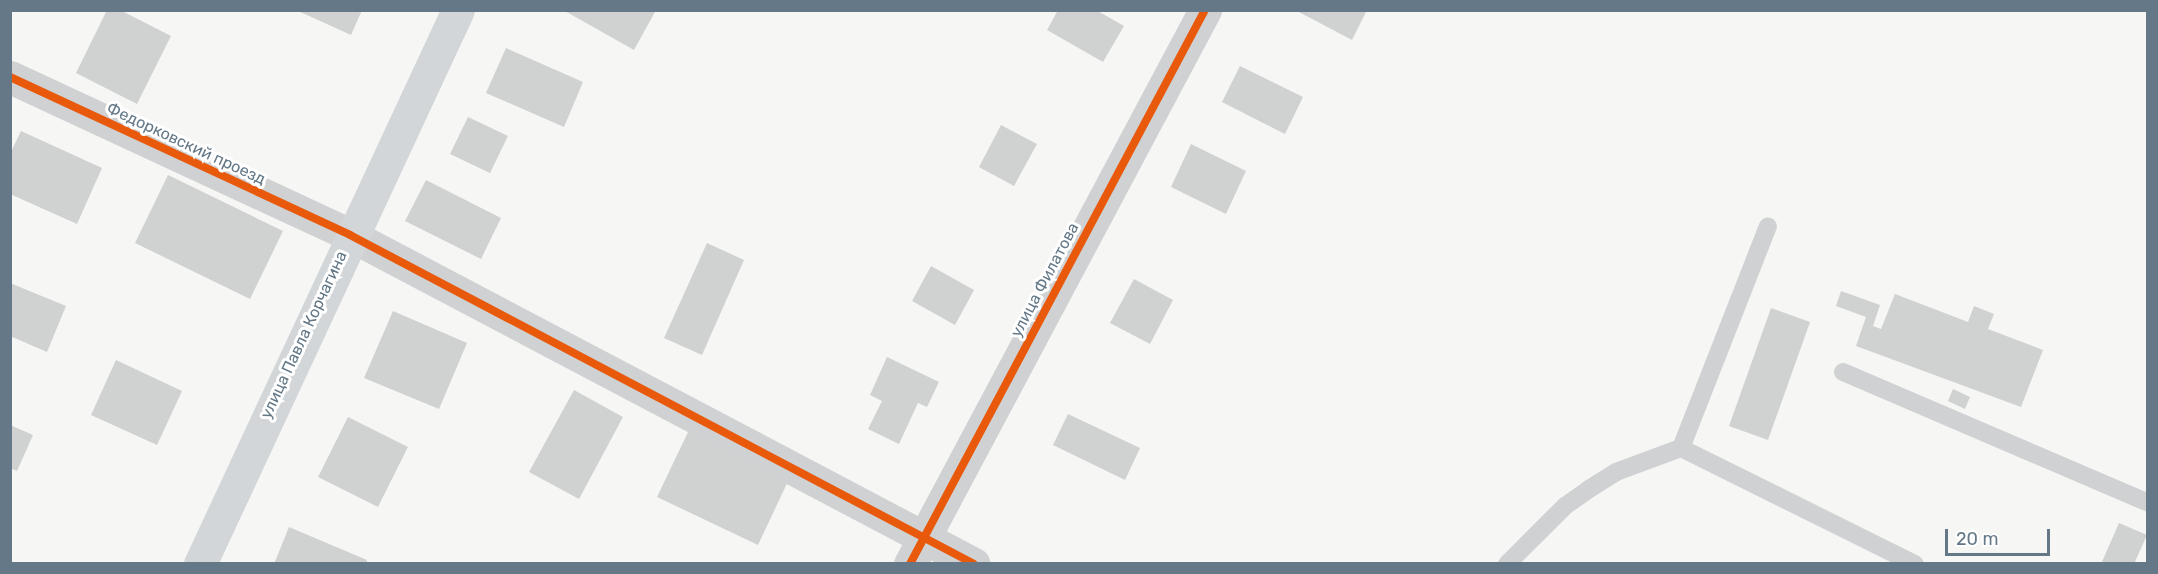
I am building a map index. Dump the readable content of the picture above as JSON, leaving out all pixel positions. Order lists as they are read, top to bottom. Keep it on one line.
{"streets":{"main road":["улица Павла Корчагина"],"street":["Федорковский проезд","улица Филатова"]},"crossings":[["Федорковский проезд","улица Филатова"],["Федорковский проезд","улица Павла Корчагина"]],"scale_bar":"20 m"}
